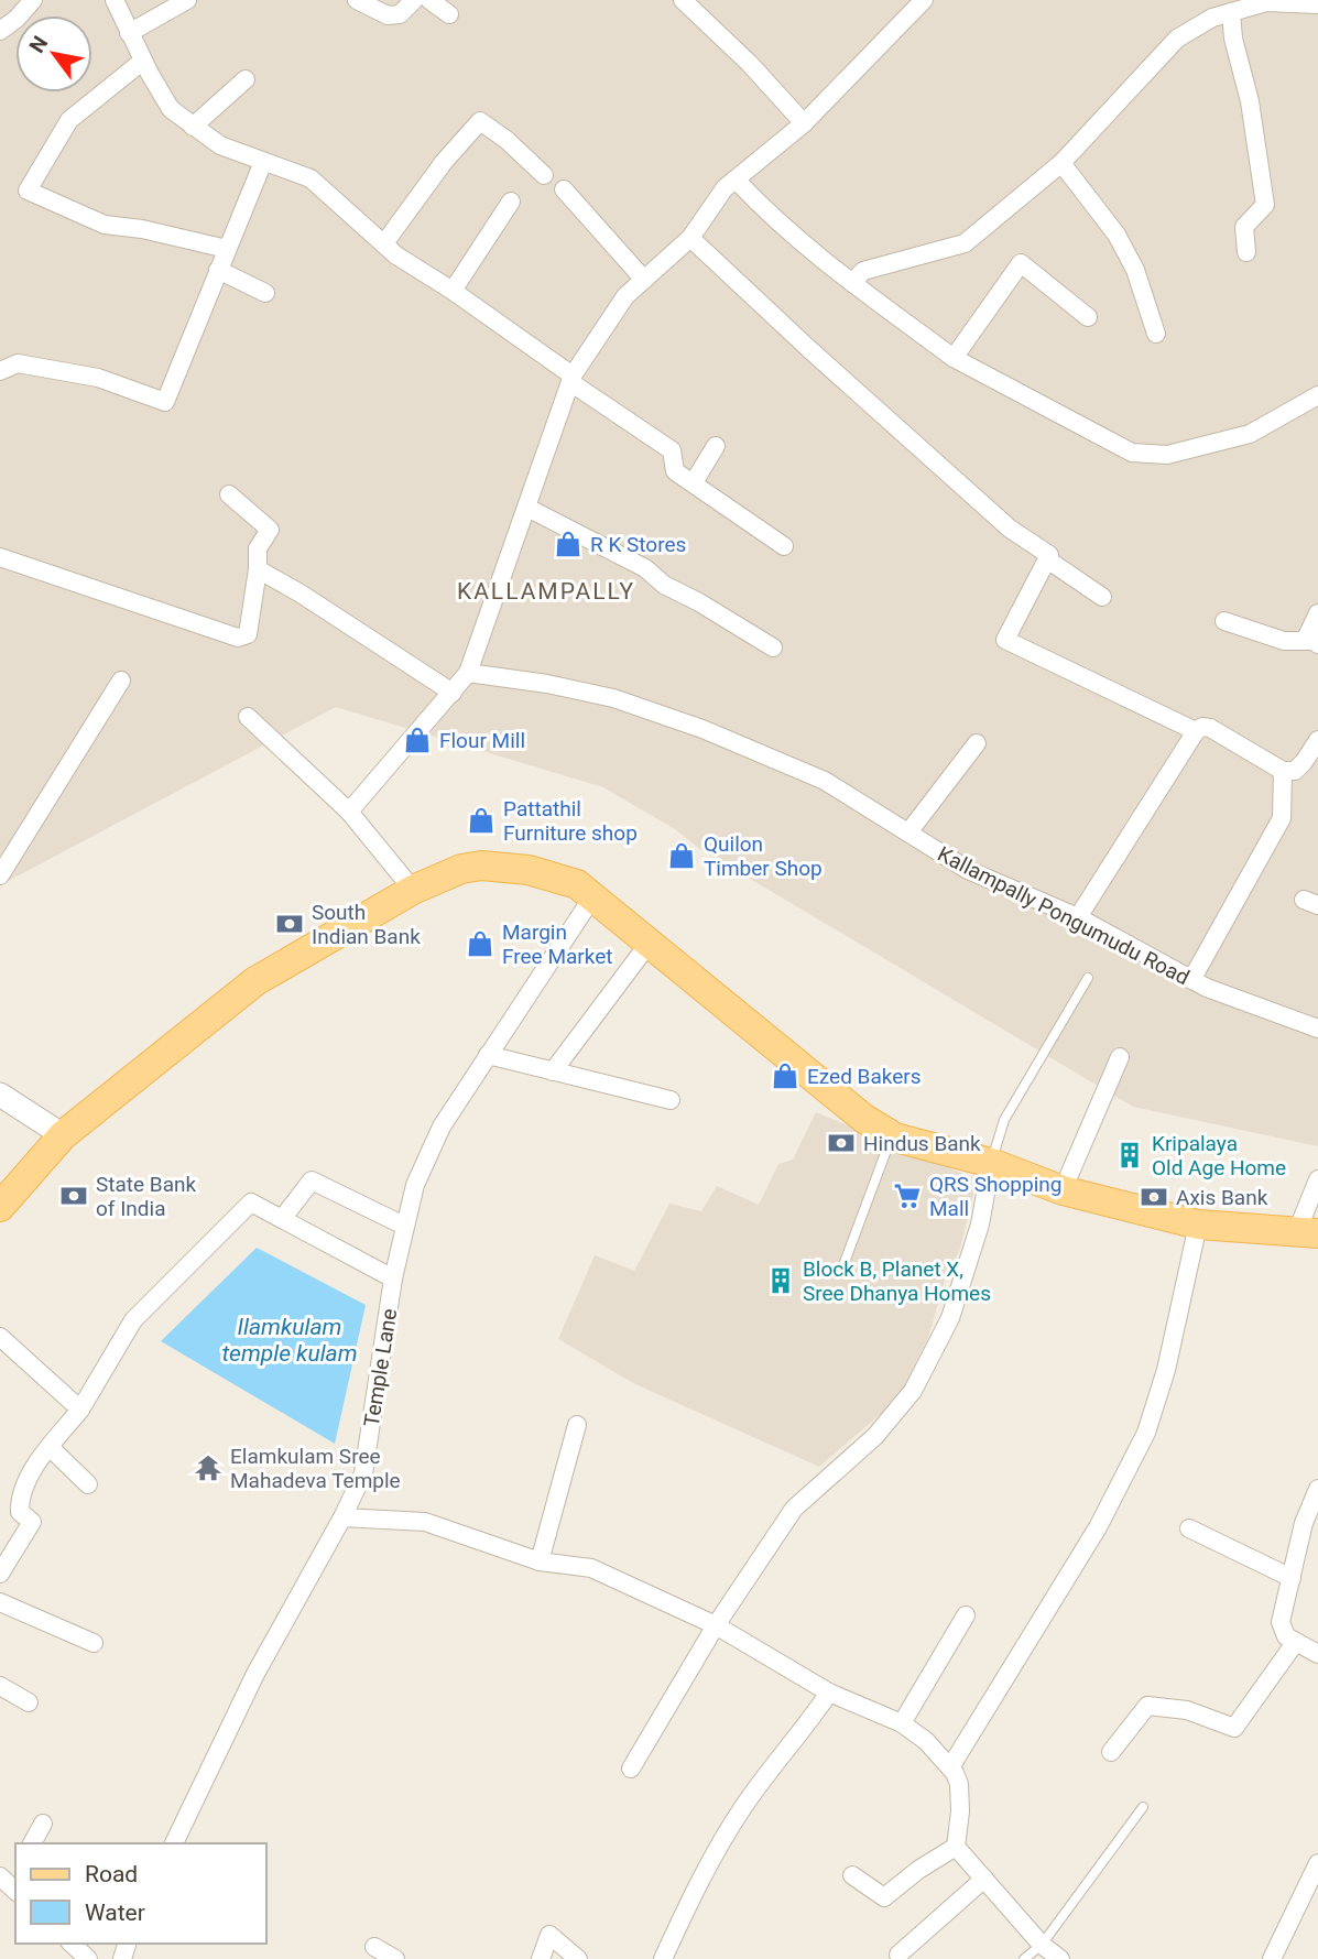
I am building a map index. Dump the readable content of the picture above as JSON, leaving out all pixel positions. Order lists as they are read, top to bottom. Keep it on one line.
{"streets":{"street":["Kallampally Pongumudu Road","Temple Lane"]},"districts":["KALLAMPALLY"],"water":["Ilamkulam temple kulam"],"places":{"shop":["R K Stores","Flour Mill","Pattathil Furniture shop","Quilon Timber Shop","Margin Free Market","Ezed Bakers"],"bank":["South Indian Bank","Hindus Bank","State Bank of India","Axis Bank"],"building":["Kripalaya Old Age Home","Block B, Planet X, Sree Dhanya Homes"],"supermarket":["QRS Shopping Mall"],"temple":["Elamkulam Sree Mahadeva Temple"]},"legend":["Road","Water"],"north":"top left"}
